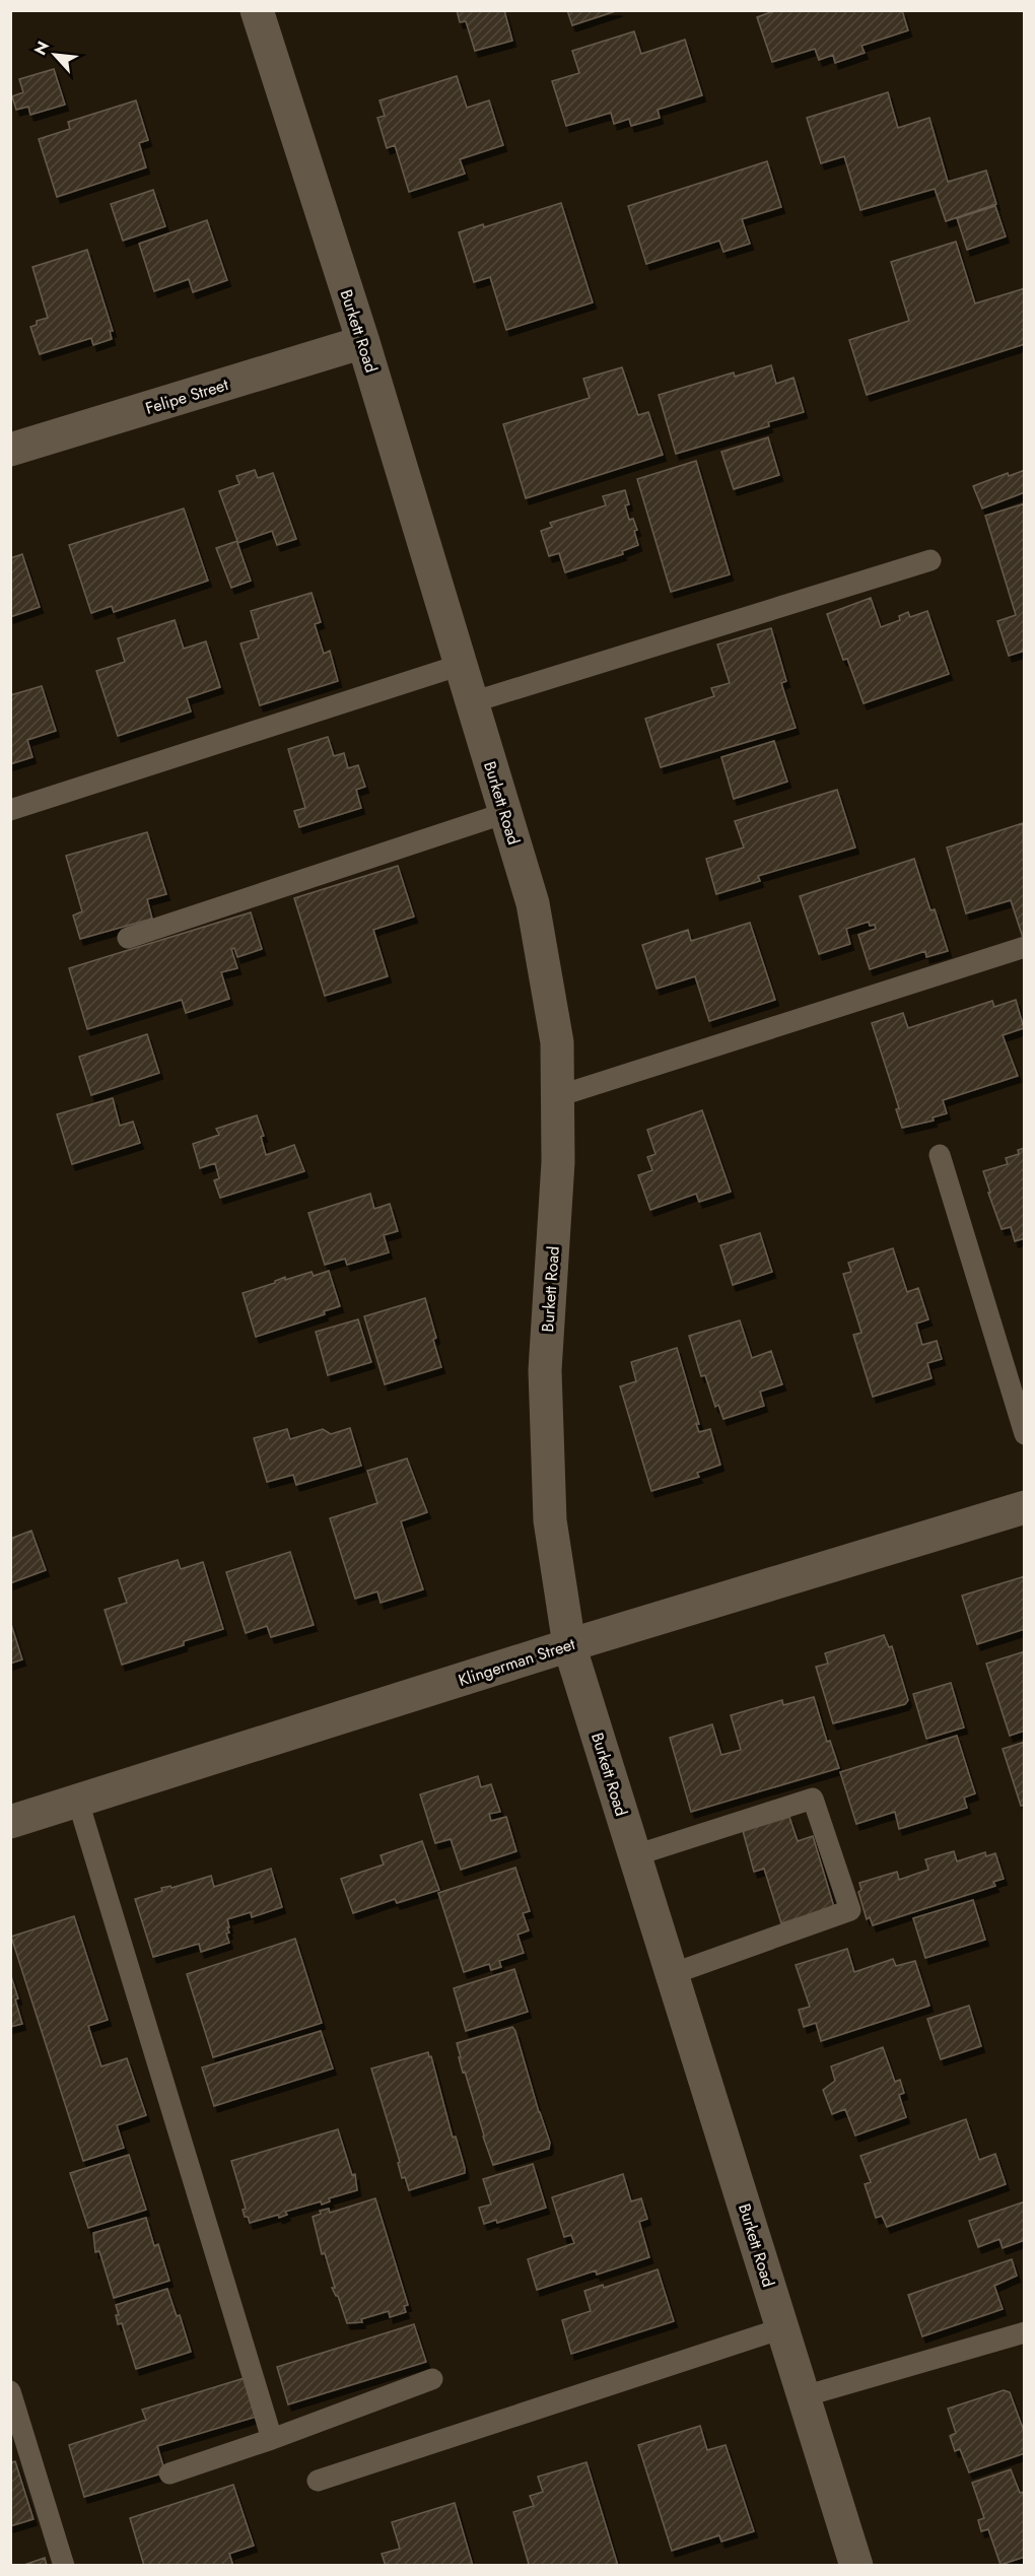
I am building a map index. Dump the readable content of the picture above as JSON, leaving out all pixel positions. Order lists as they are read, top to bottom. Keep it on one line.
{"streets":{"street":["Burkett Road","Felipe Street","Klingerman Street"]},"crossings":[["Burkett Road","Felipe Street"],["Burkett Road","Klingerman Street"]],"north":"top left"}
